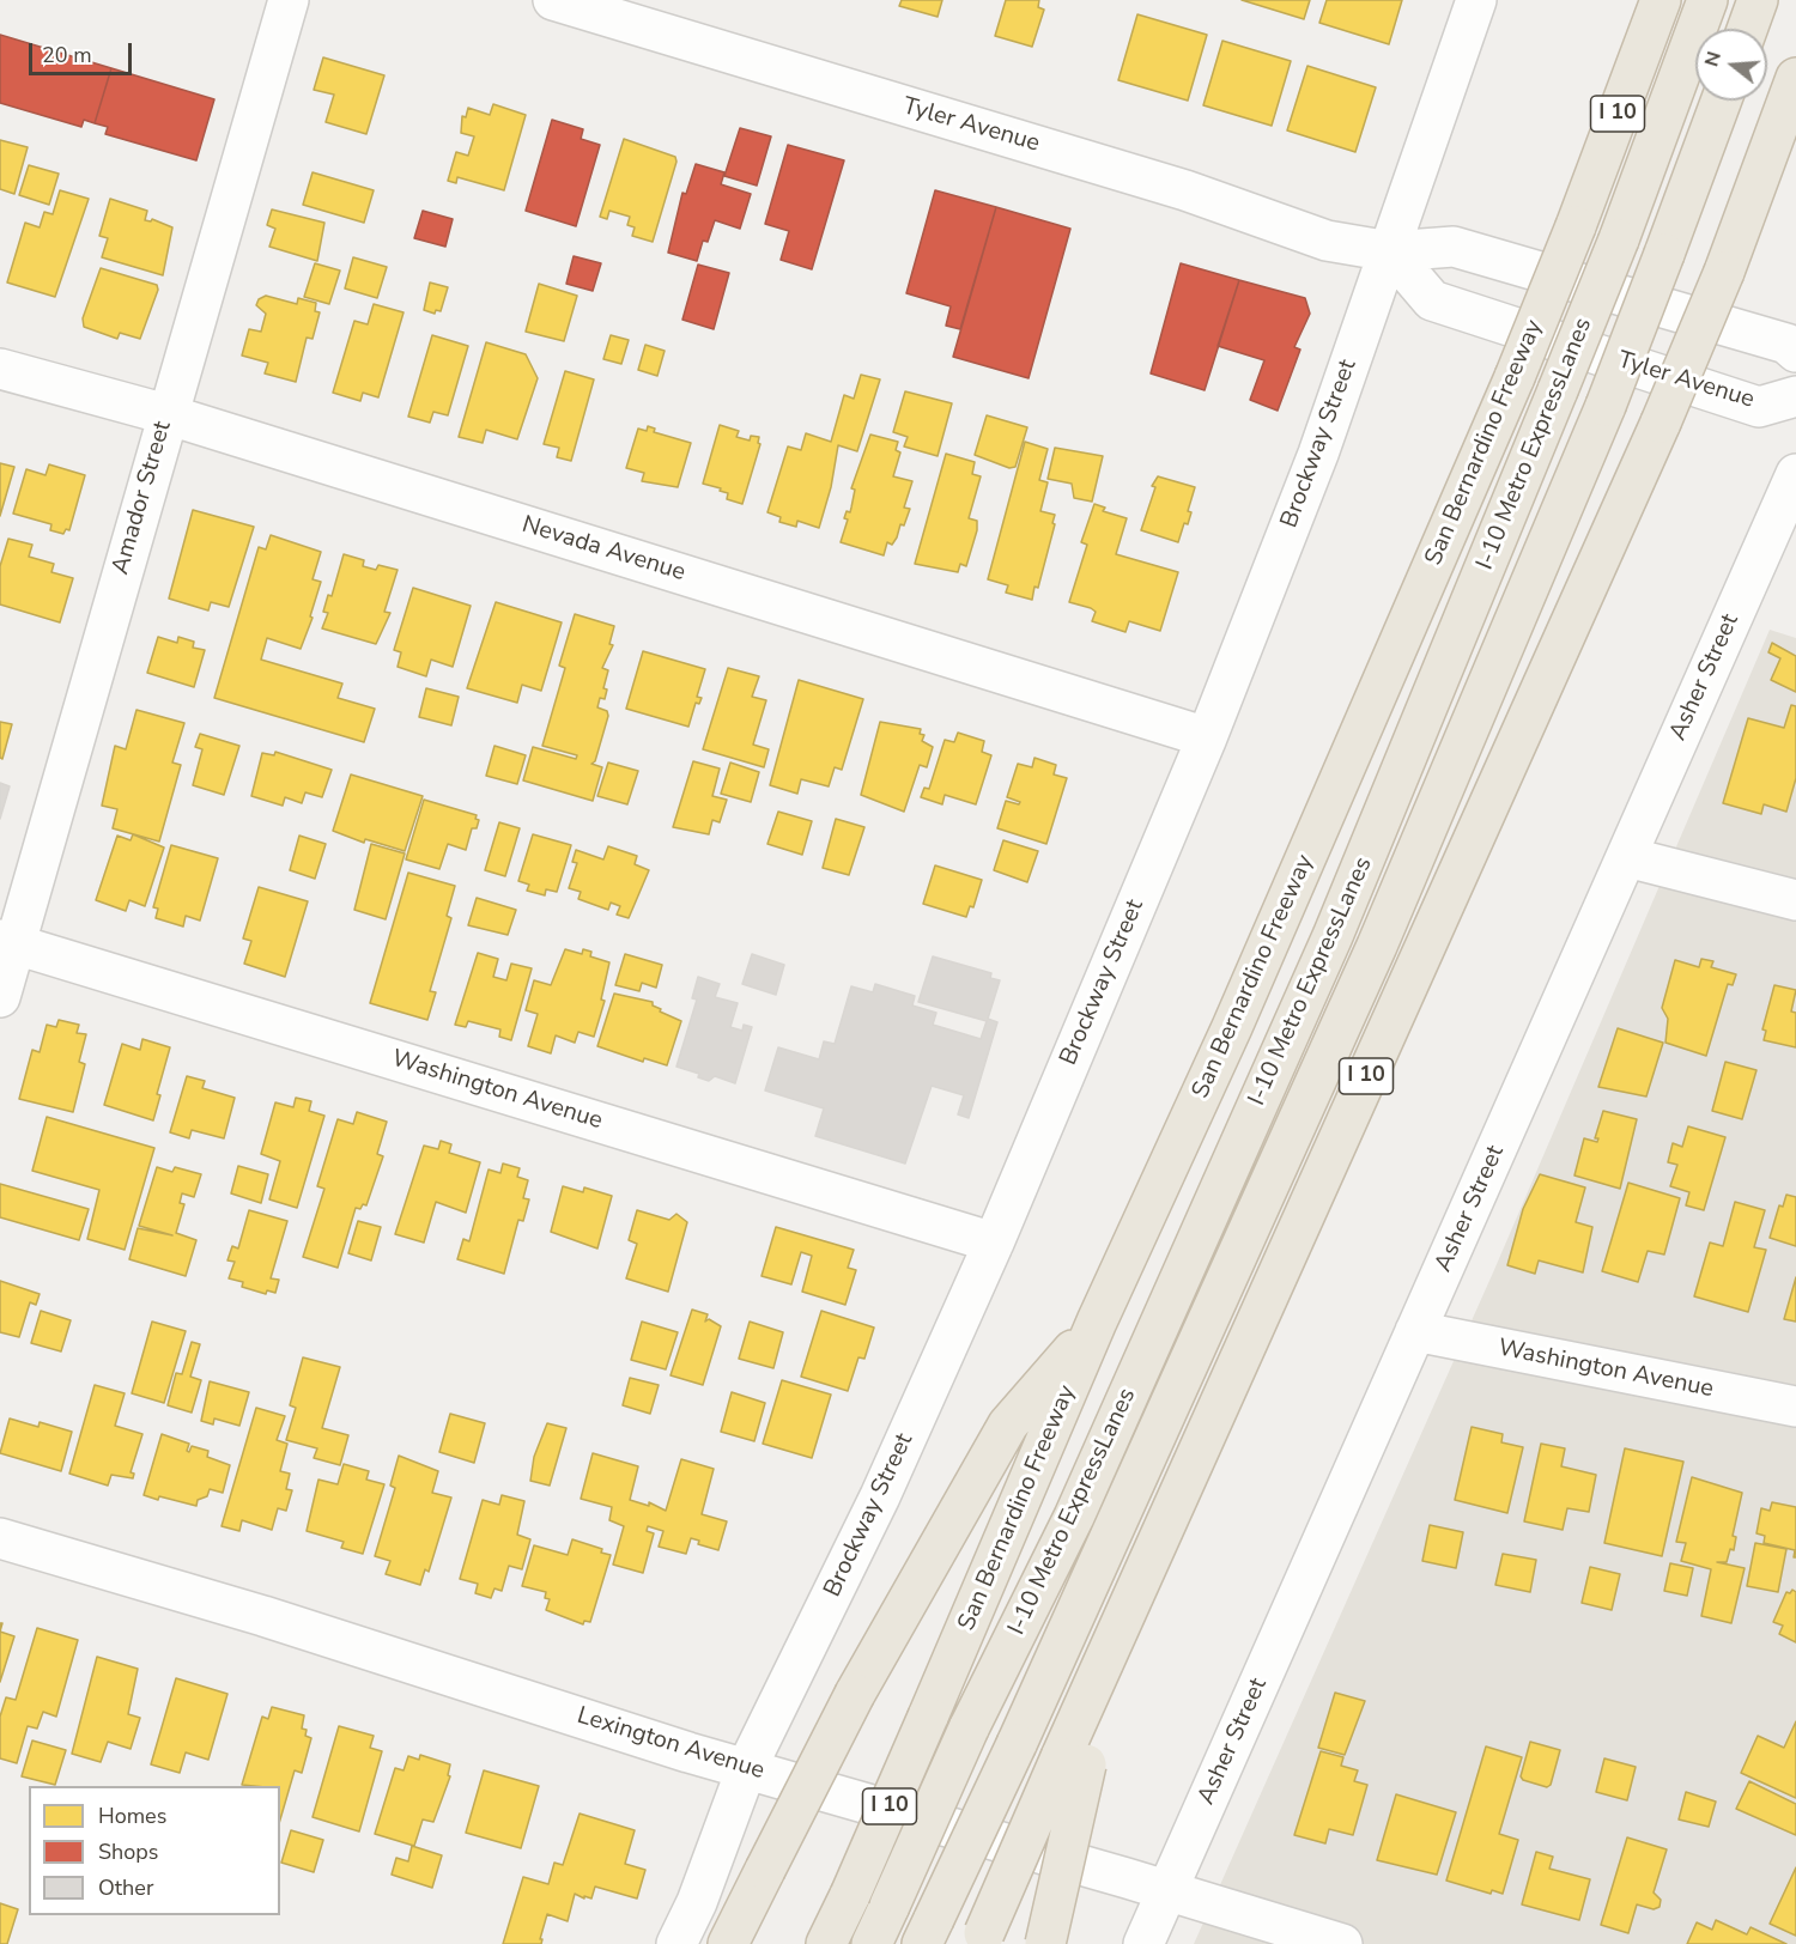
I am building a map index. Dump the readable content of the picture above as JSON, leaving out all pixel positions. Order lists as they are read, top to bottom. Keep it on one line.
{"streets":{"highway":["I 10","San Bernardino Freeway","I-10 Metro ExpressLanes"],"street":["Tyler Avenue","Brockway Street","Amador Street","Nevada Avenue","Asher Street","Washington Avenue","Lexington Avenue"]},"crossings":[["Tyler Avenue","Brockway Street"],["Brockway Street","Nevada Avenue"],["Brockway Street","Washington Avenue"],["Brockway Street","Lexington Avenue"],["Amador Street","Nevada Avenue"],["Amador Street","Washington Avenue"],["Asher Street","Washington Avenue"],["Asher Street","Lexington Avenue"]],"legend":["Homes","Shops","Other"],"scale_bar":"20 m","north":"left"}
